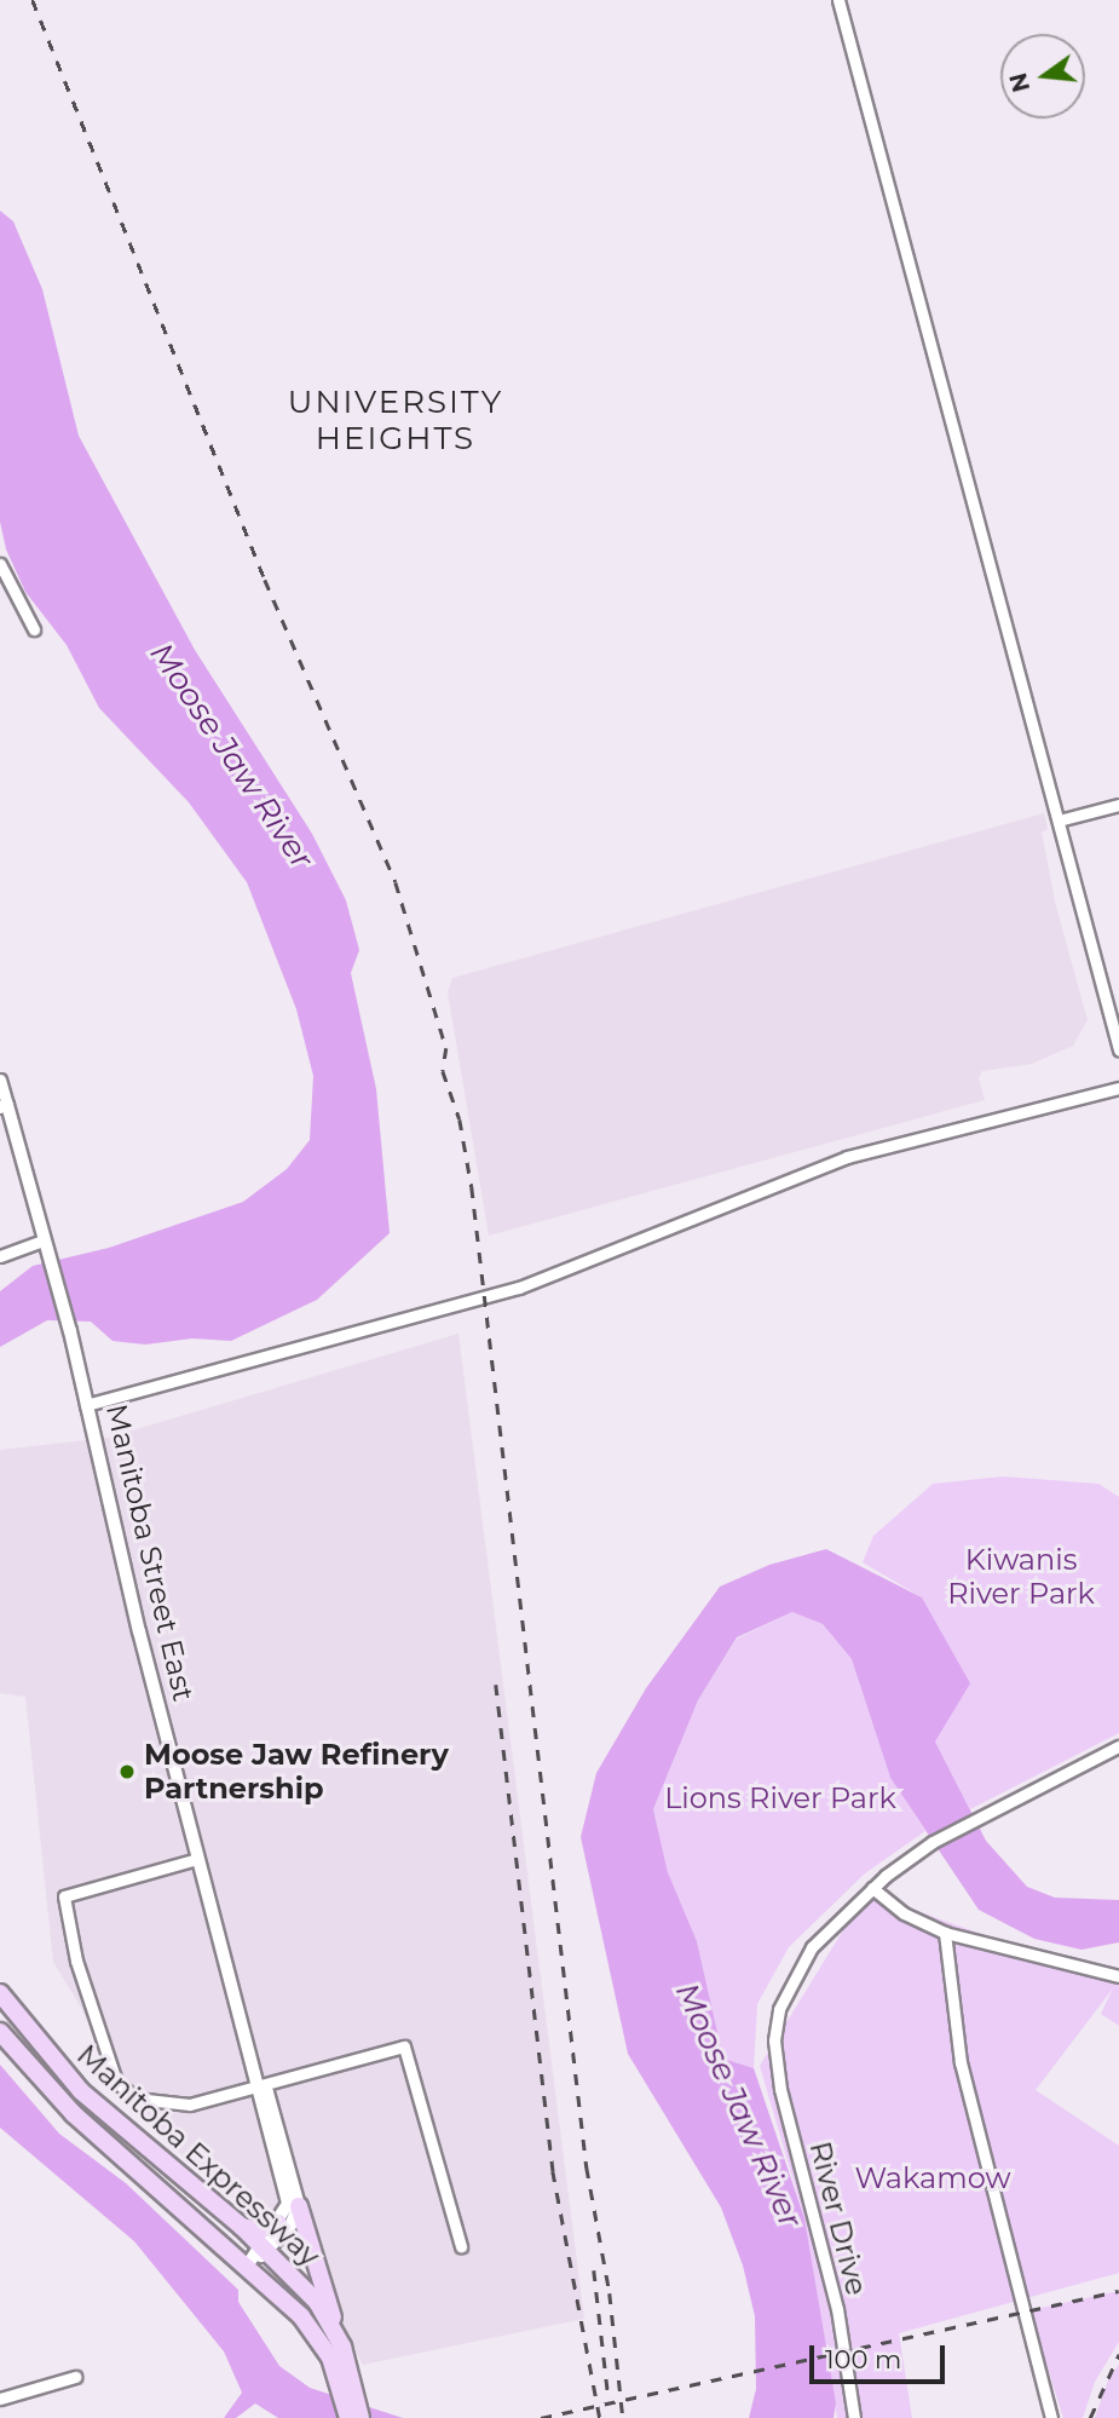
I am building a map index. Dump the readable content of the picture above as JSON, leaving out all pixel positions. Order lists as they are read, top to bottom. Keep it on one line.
{"streets":{"main road":["Manitoba Expressway"],"street":["Manitoba Street East","River Drive"]},"districts":["UNIVERSITY HEIGHTS"],"water":["Moose Jaw River"],"parks":["Kiwanis River Park","Lions River Park","Wakamow"],"places":["Moose Jaw Refinery Partnership"],"scale_bar":"100 m","north":"left"}
